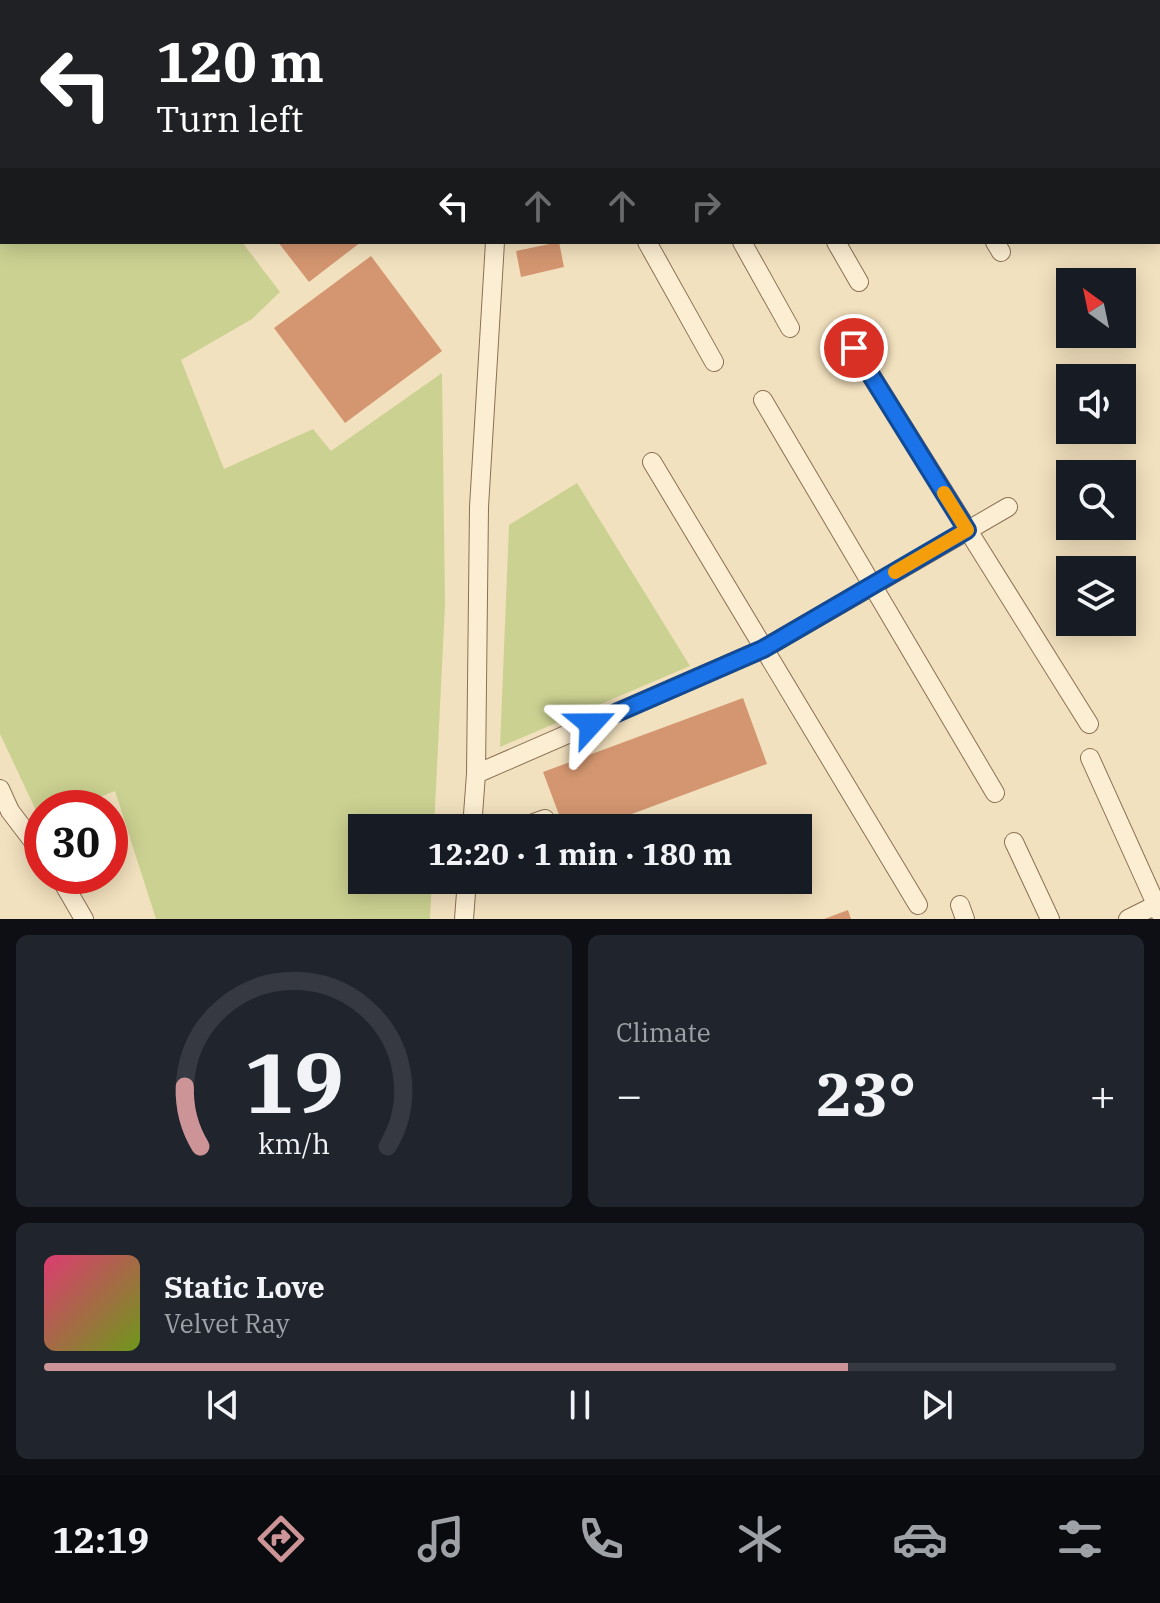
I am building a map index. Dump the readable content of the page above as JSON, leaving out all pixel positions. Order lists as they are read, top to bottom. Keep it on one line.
{"north":"top left","page":{"turn":["120 m","Turn left"],"limit":"30","trip":"12:20 · 1 min · 180 m","tile":"Climate","heat":["−","23°","+"],"song":["Static Love","Velvet Ray"],"tabs":"12:19","gauge":["19","km/h"]}}
